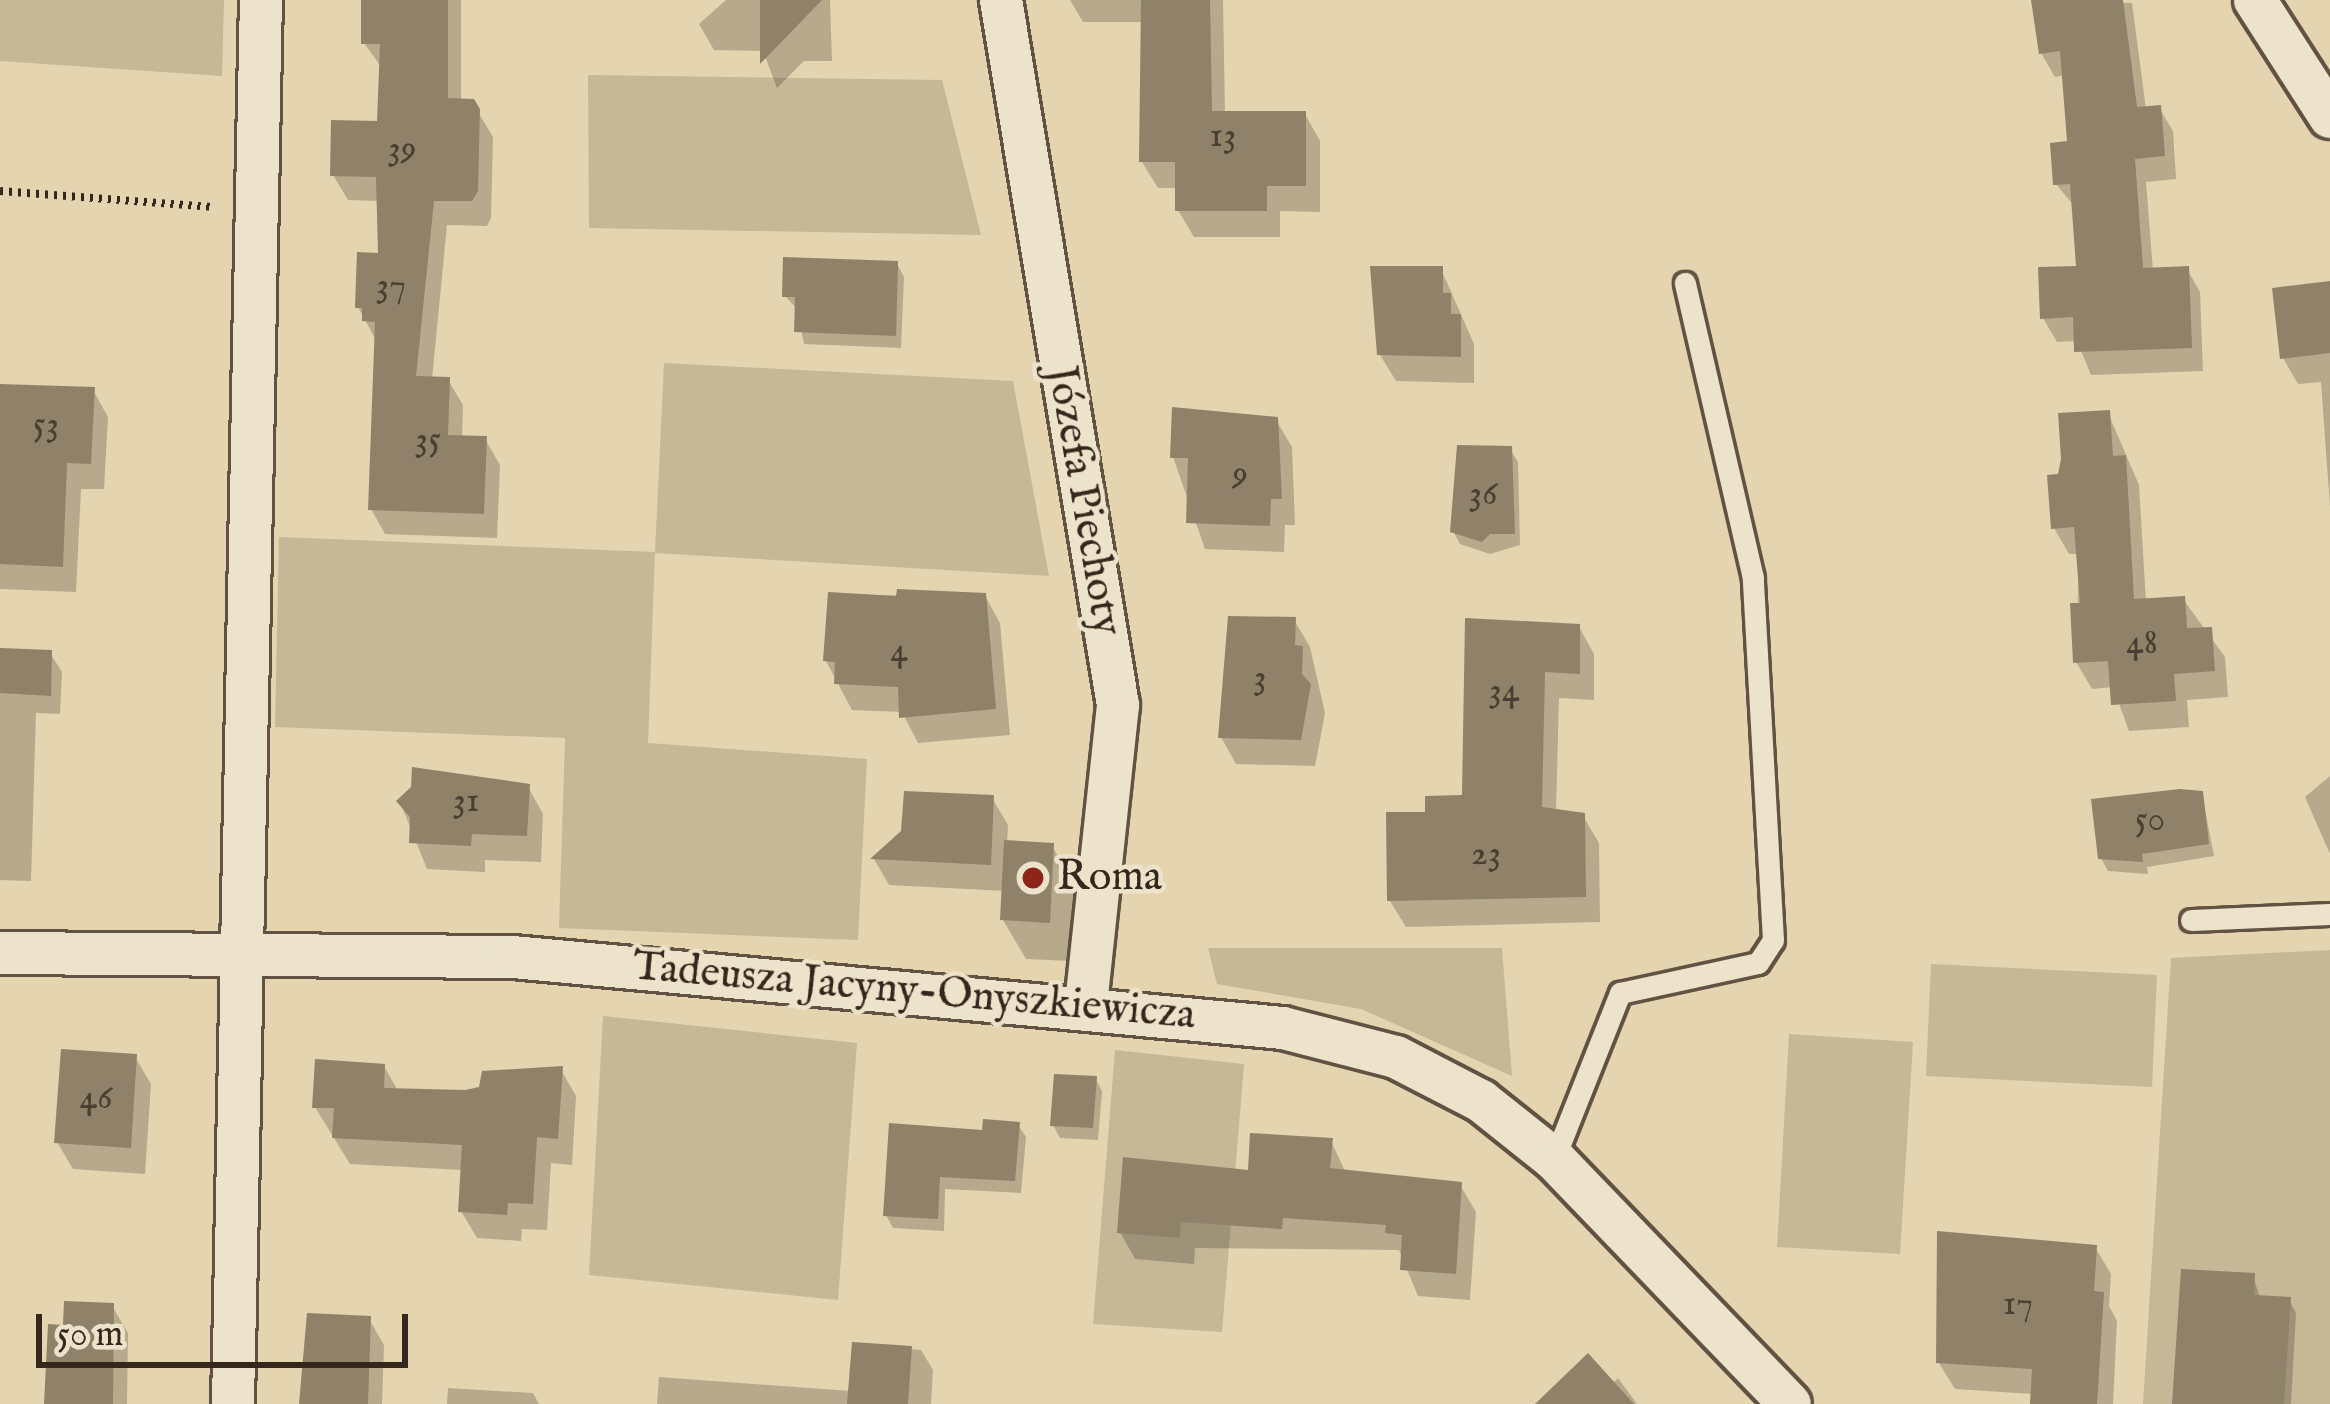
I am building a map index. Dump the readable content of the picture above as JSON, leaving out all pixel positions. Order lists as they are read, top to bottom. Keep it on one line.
{"streets":{"street":["Józefa Piechoty","Tadeusza Jacyny-Onyszkiewicza"]},"crossings":[["Józefa Piechoty","Tadeusza Jacyny-Onyszkiewicza"]],"places":["Roma"],"house_numbers":["13","39","37","53","35","9","36","48","4","3","34","31","50","23","46","17"],"scale_bar":"50 m"}
